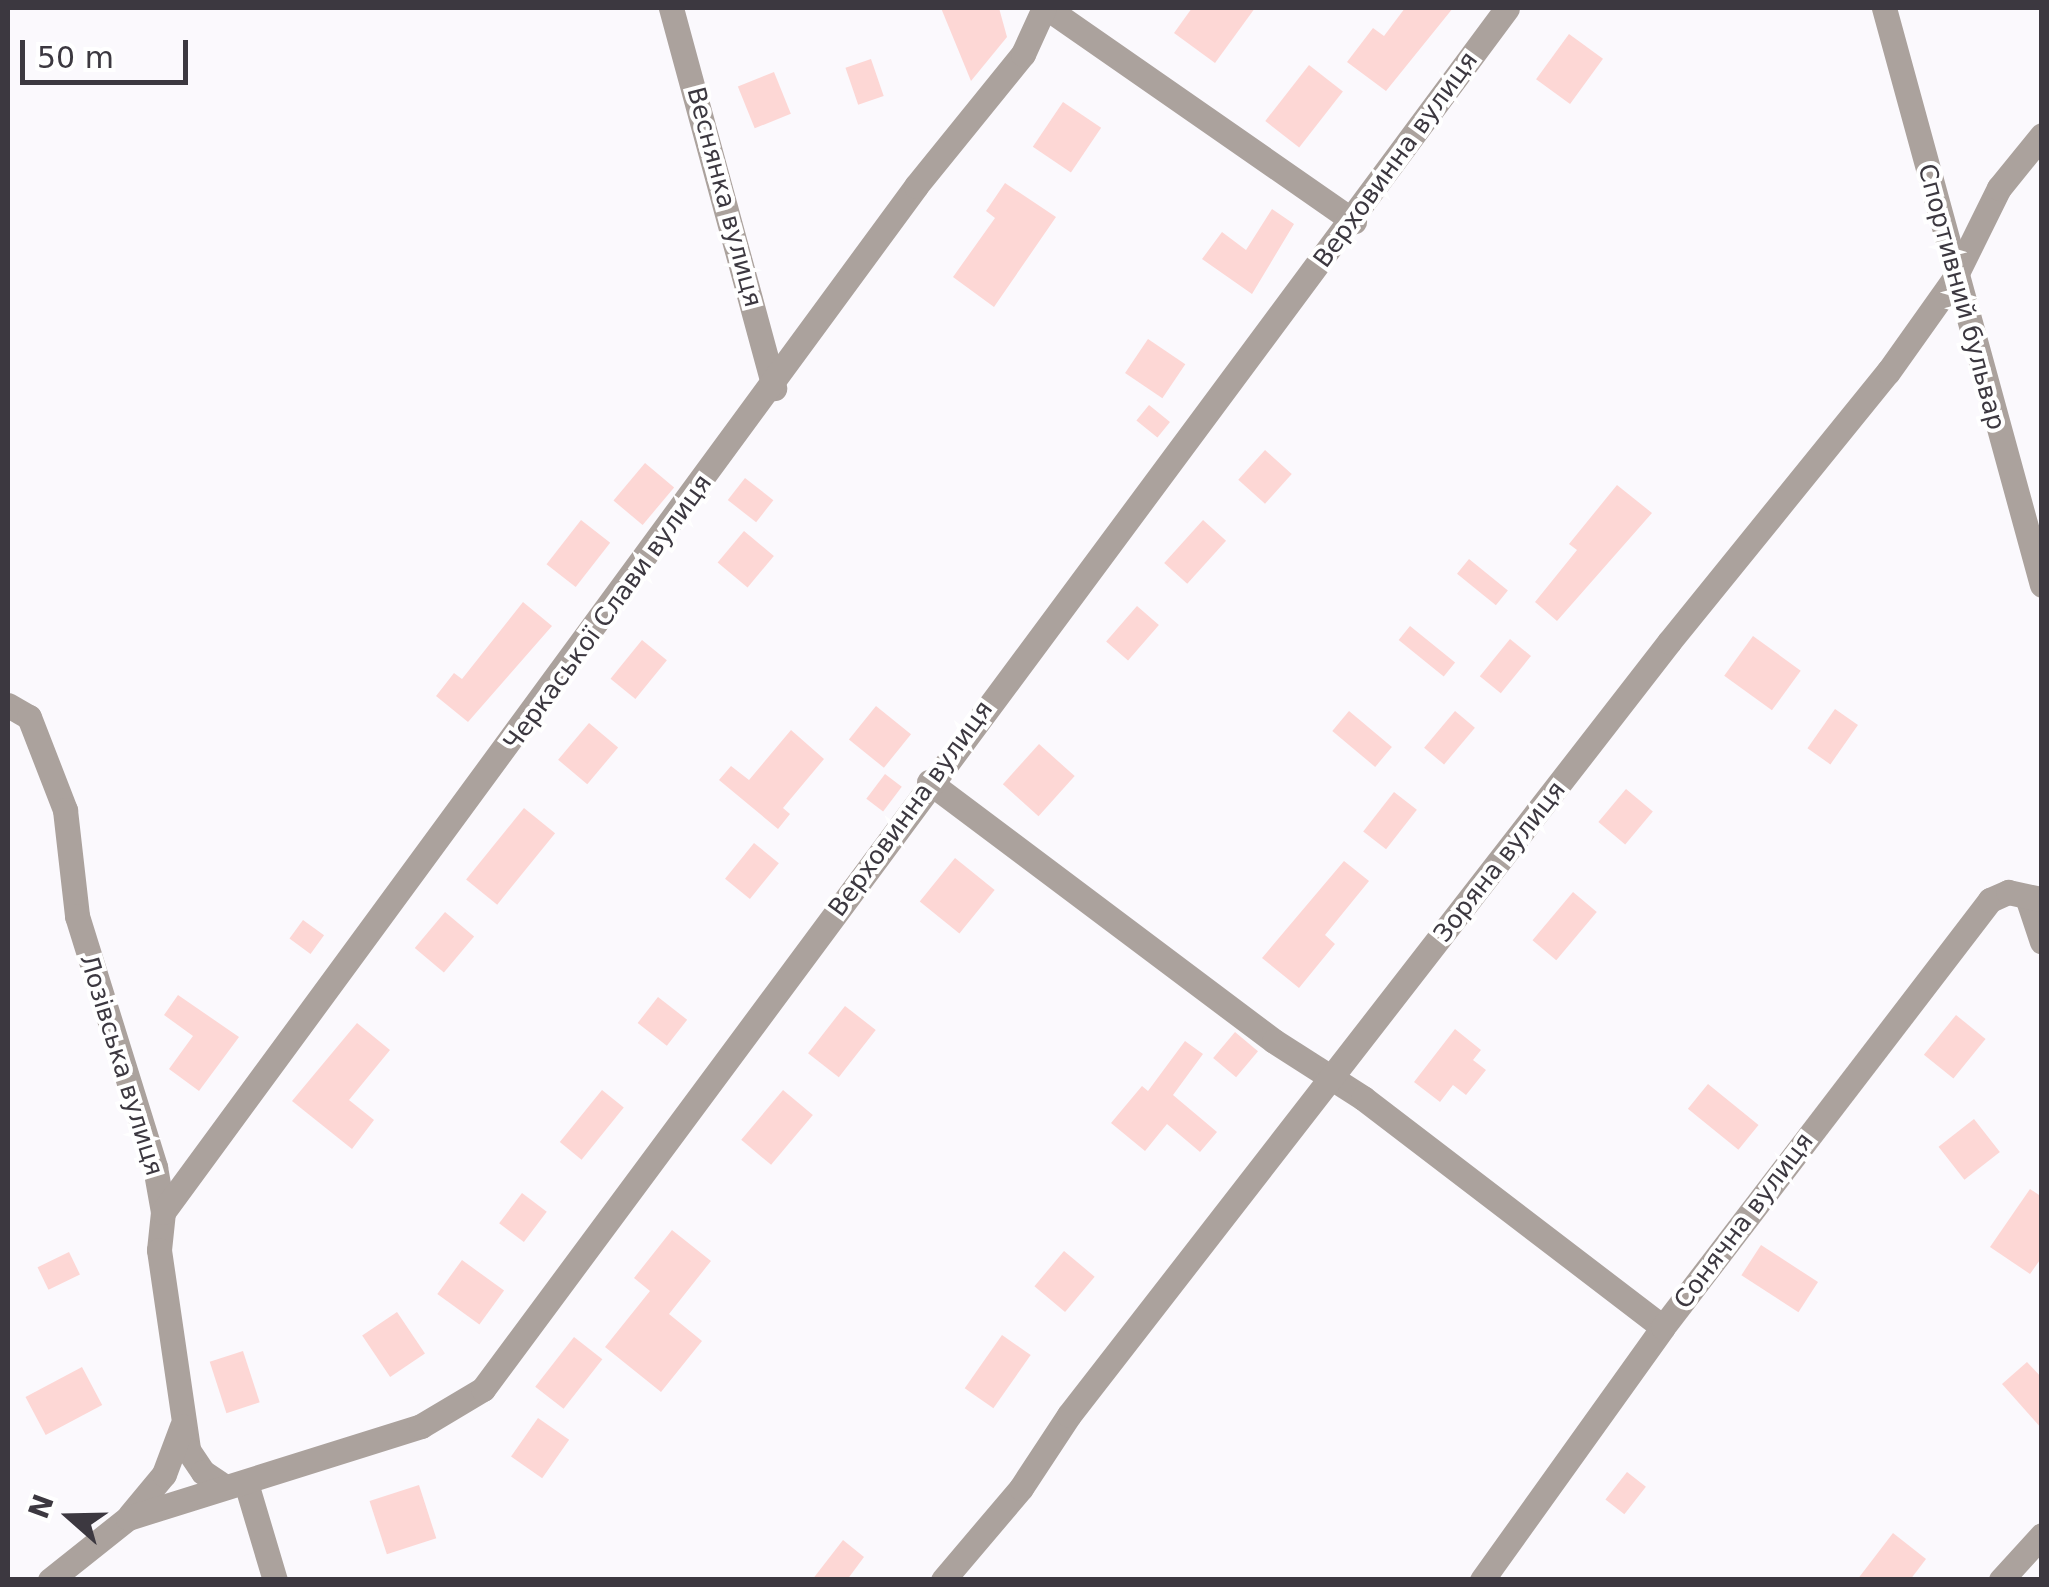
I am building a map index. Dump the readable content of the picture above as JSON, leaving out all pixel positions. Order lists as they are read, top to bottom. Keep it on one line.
{"streets":{"street":["Верховинна вулиця","Веснянка вулиця","Спортивний бульвар","Черкаської Слави вулиця","Зоряна вулиця","Лозівська вулиця","Сонячна вулиця"]},"crossings":[["Верховинна вулиця","Лозівська вулиця"],["Веснянка вулиця","Черкаської Слави вулиця"],["Спортивний бульвар","Зоряна вулиця"],["Черкаської Слави вулиця","Лозівська вулиця"]],"scale_bar":"50 m","north":"left"}
